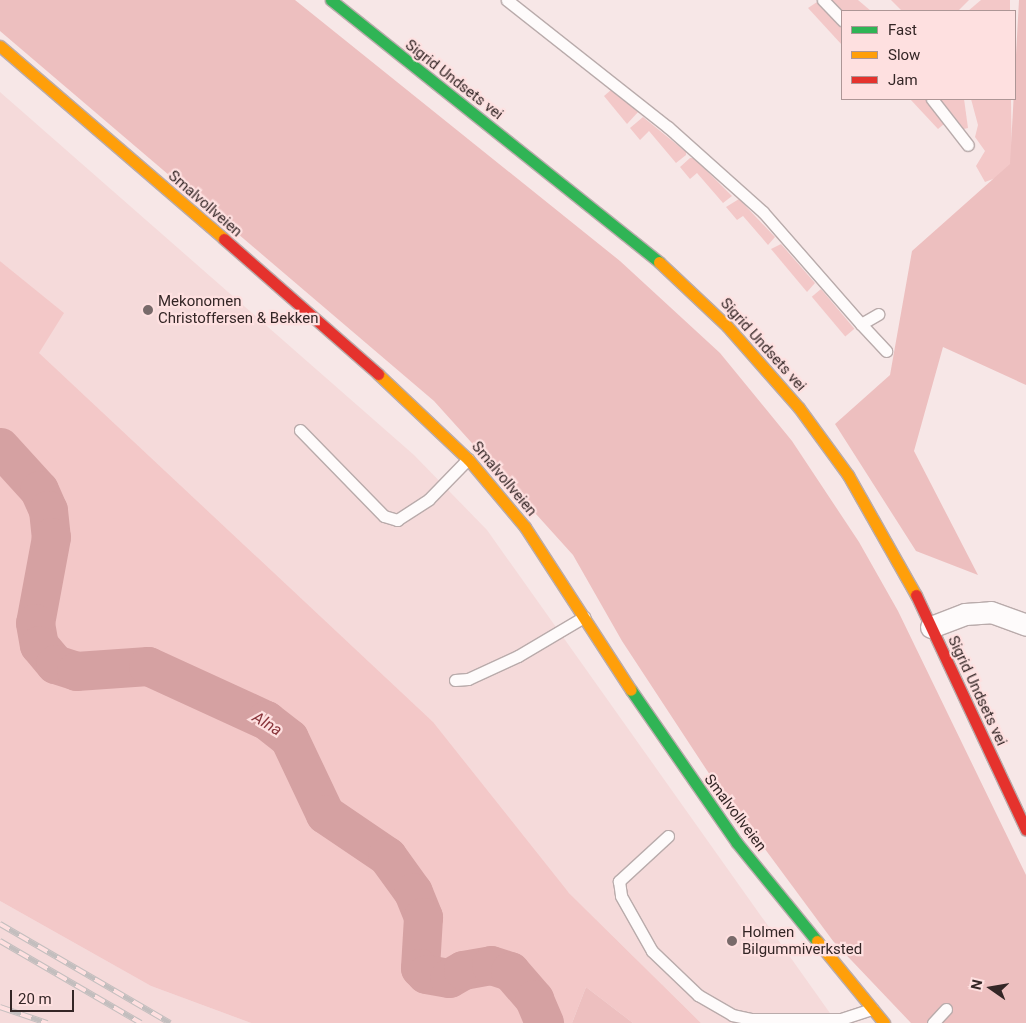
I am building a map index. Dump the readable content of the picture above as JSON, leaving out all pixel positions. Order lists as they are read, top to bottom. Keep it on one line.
{"streets":{"street":["Sigrid Undsets vei","Smalvollveien"]},"water":["Alna"],"places":["Mekonomen Christoffersen & Bekken","Holmen Bilgummiverksted"],"legend":["Fast","Slow","Jam"],"scale_bar":"20 m","north":"left"}
